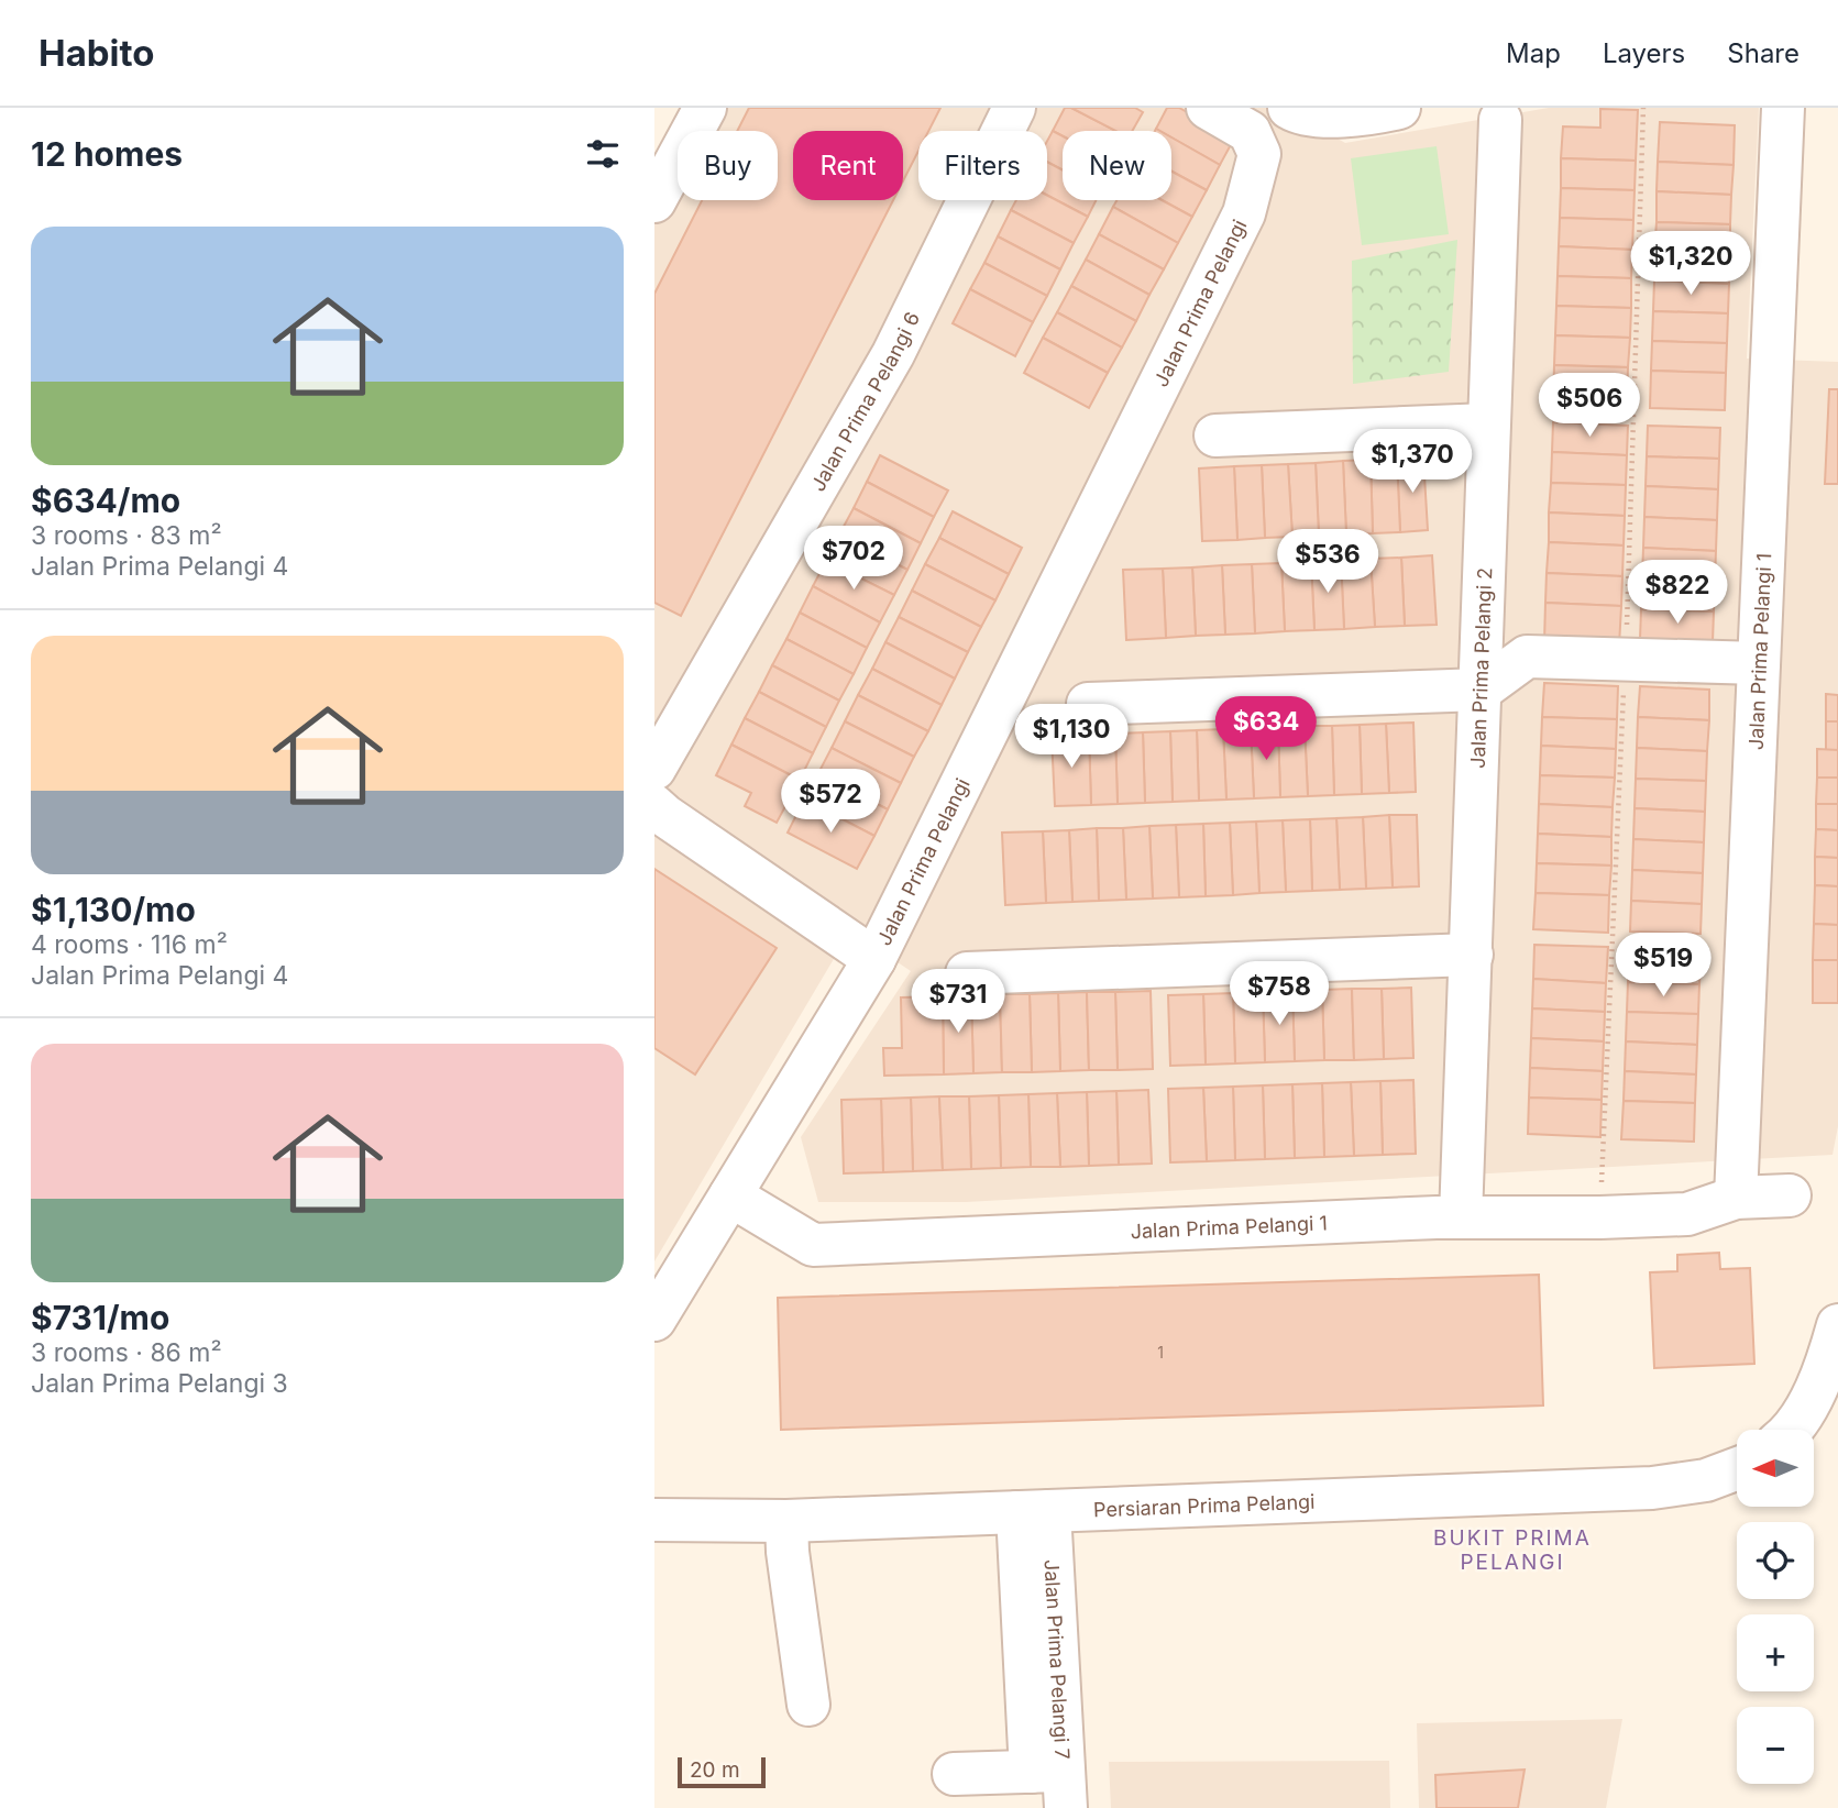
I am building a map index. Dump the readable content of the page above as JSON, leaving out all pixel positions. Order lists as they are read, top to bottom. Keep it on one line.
{"streets":{"street":["Jalan Prima Pelangi","Jalan Prima Pelangi 6","Jalan Prima Pelangi 1","Jalan Prima Pelangi 2","Persiaran Prima Pelangi","Jalan Prima Pelangi 7"]},"crossings":[["Jalan Prima Pelangi","Jalan Prima Pelangi 1"],["Jalan Prima Pelangi 1","Jalan Prima Pelangi 2"],["Persiaran Prima Pelangi","Jalan Prima Pelangi 7"]],"districts":["BUKIT PRIMA PELANGI"],"house_numbers":["1"],"scale_bar":"20 m","north":"left","page":{"header":"Habito","nav":["Map","Layers","Share"],"heading":"12 homes","chip":["Buy","Rent","Filters","New"],"list":[{"name":"$634/mo","note":"3 rooms · 83 m² · Jalan Prima Pelangi 4"},{"name":"$1,130/mo","note":"4 rooms · 116 m² · Jalan Prima Pelangi 4"},{"name":"$731/mo","note":"3 rooms · 86 m² · Jalan Prima Pelangi 3"}],"price":["$1,320","$506","$1,370","$702","$536","$822","$634","$1,130","$572","$519","$758","$731"],"map_buttons":["+","−"],"scale":"20 m"}}
